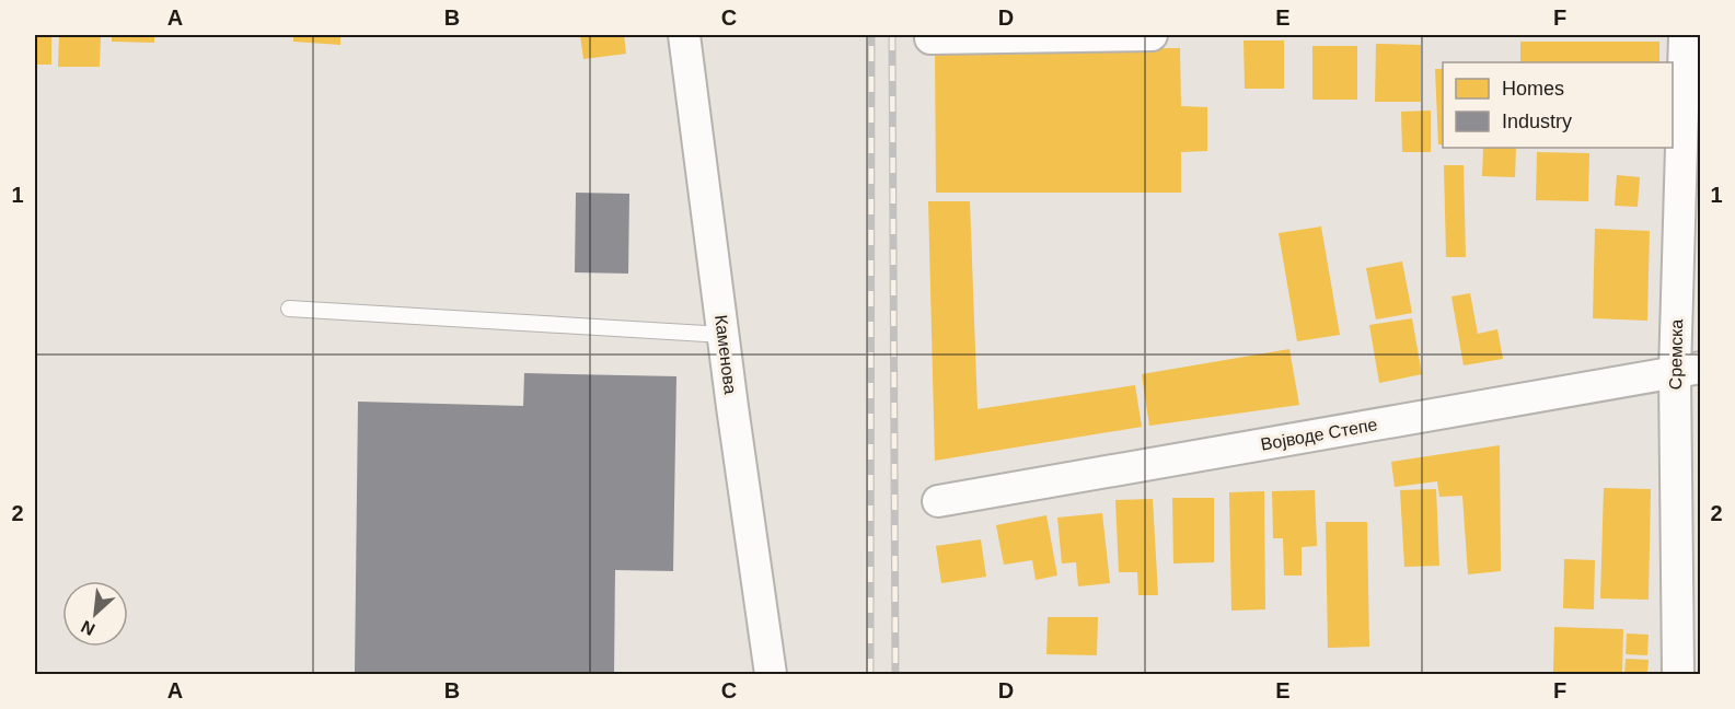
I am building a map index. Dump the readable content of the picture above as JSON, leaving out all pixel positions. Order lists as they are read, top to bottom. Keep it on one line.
{"streets":{"street":["Каменова","Сремска","Војводе Степе"]},"crossings":[["Сремска","Војводе Степе"]],"legend":["Homes","Industry"],"north":"bottom left","grid":{"columns":["A","B","C","D","E","F"],"rows":["1","2"]}}
